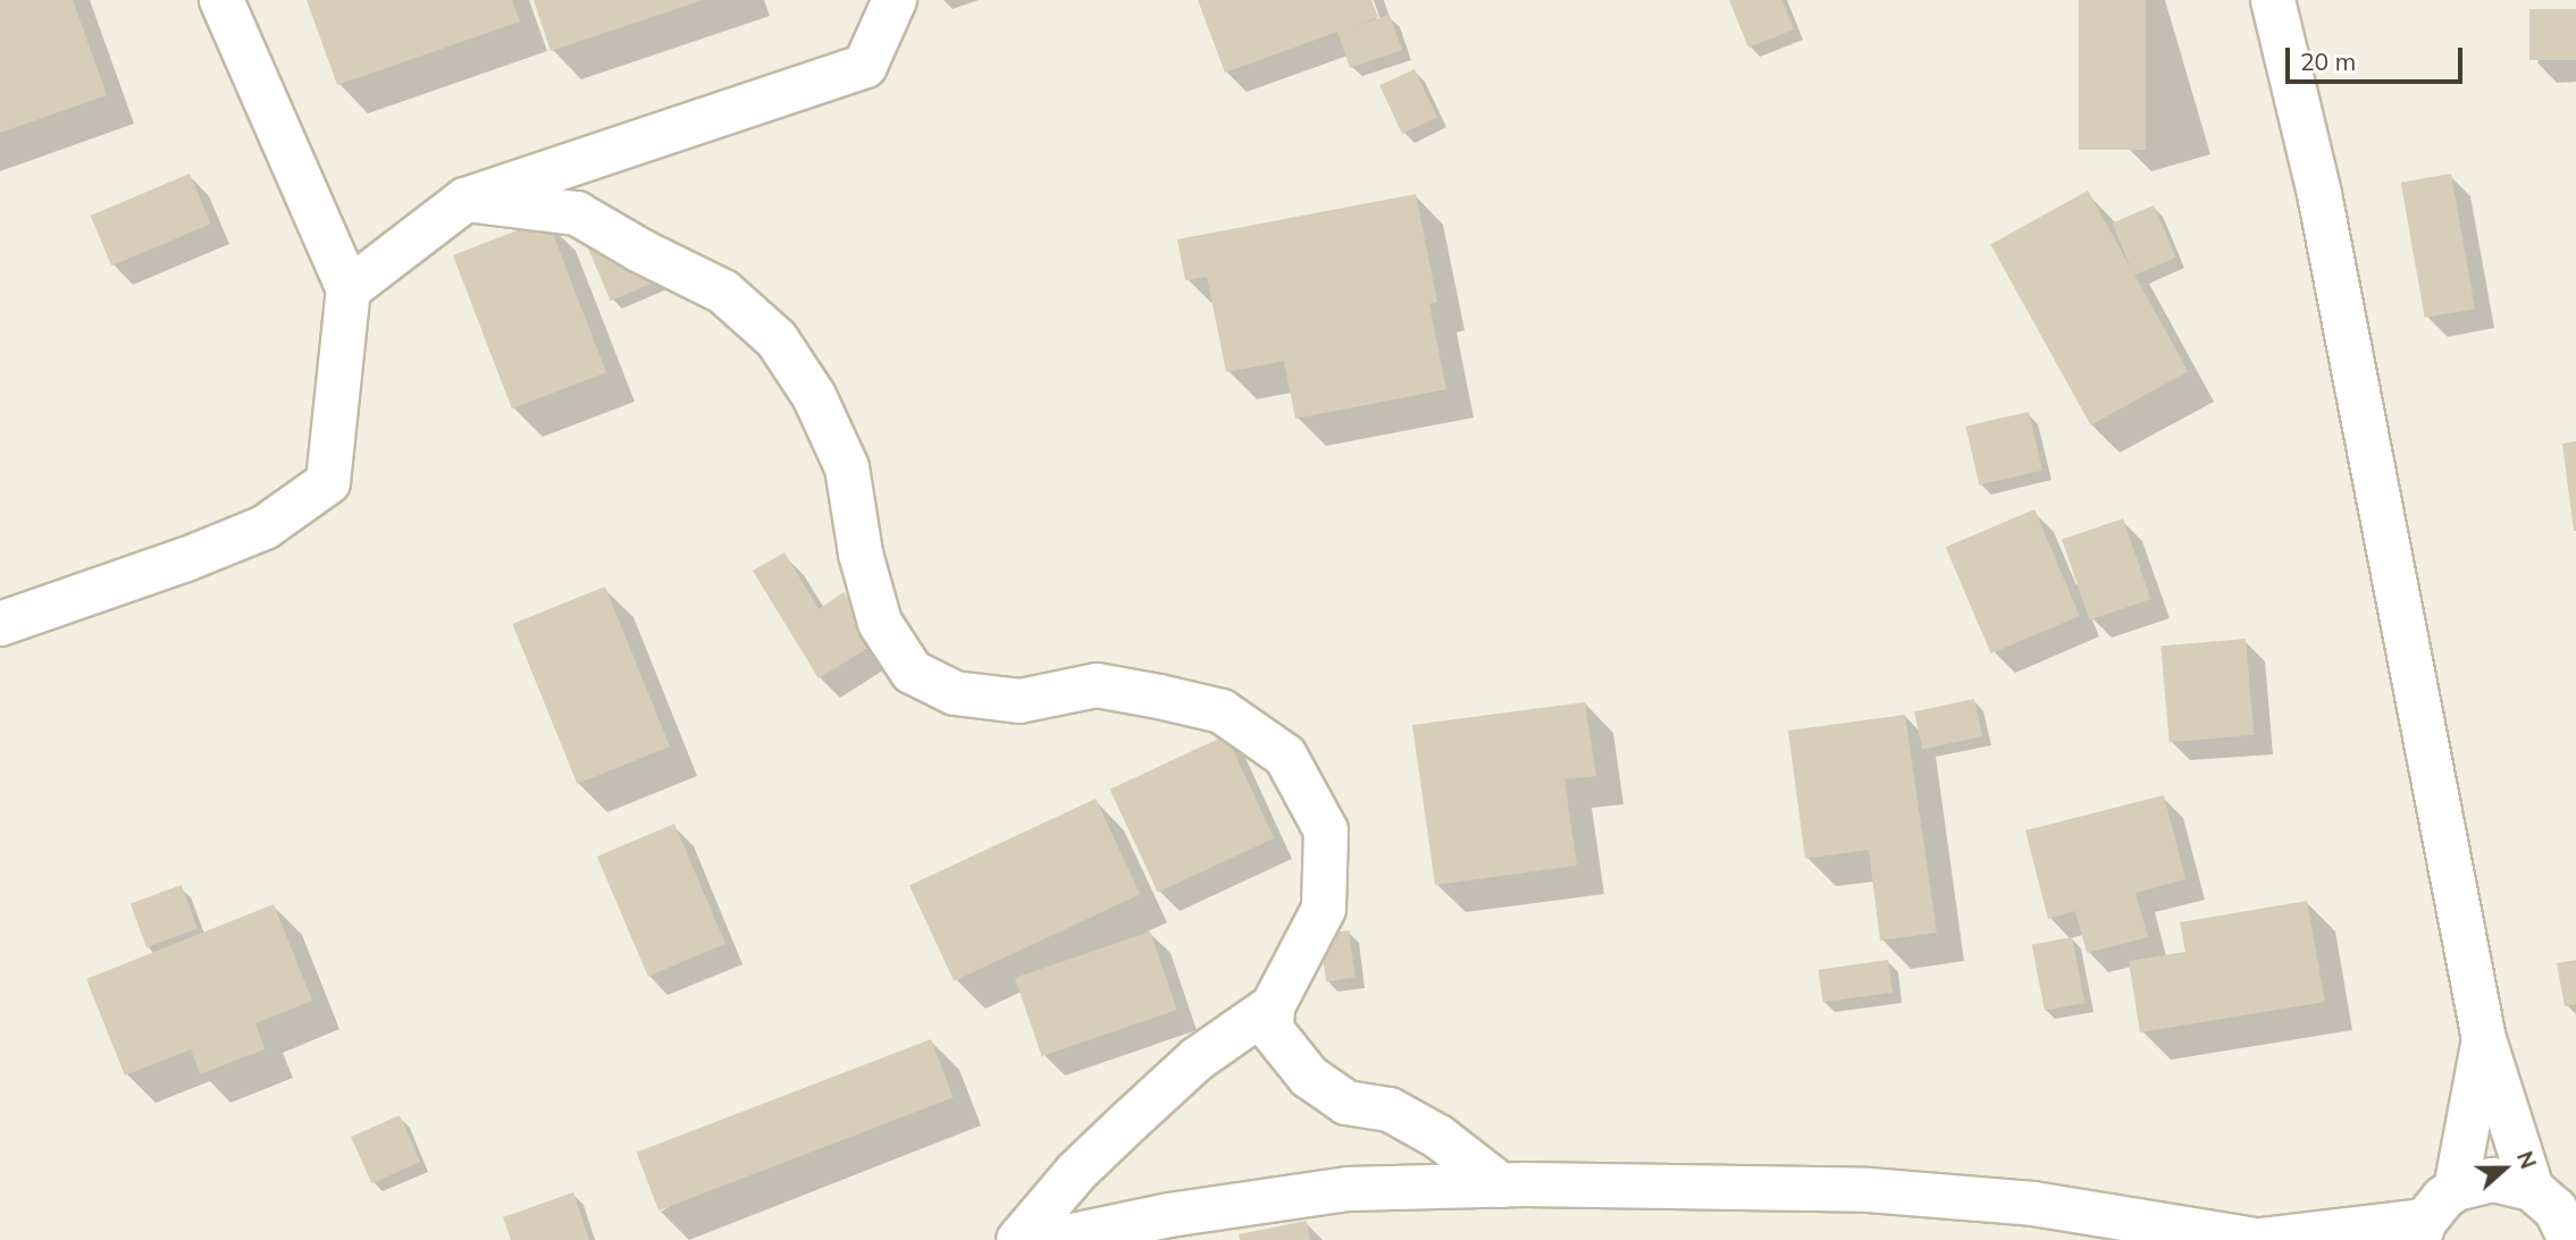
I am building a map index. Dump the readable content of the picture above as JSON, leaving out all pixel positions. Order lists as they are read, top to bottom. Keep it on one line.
{"scale_bar":"20 m","north":"right"}
